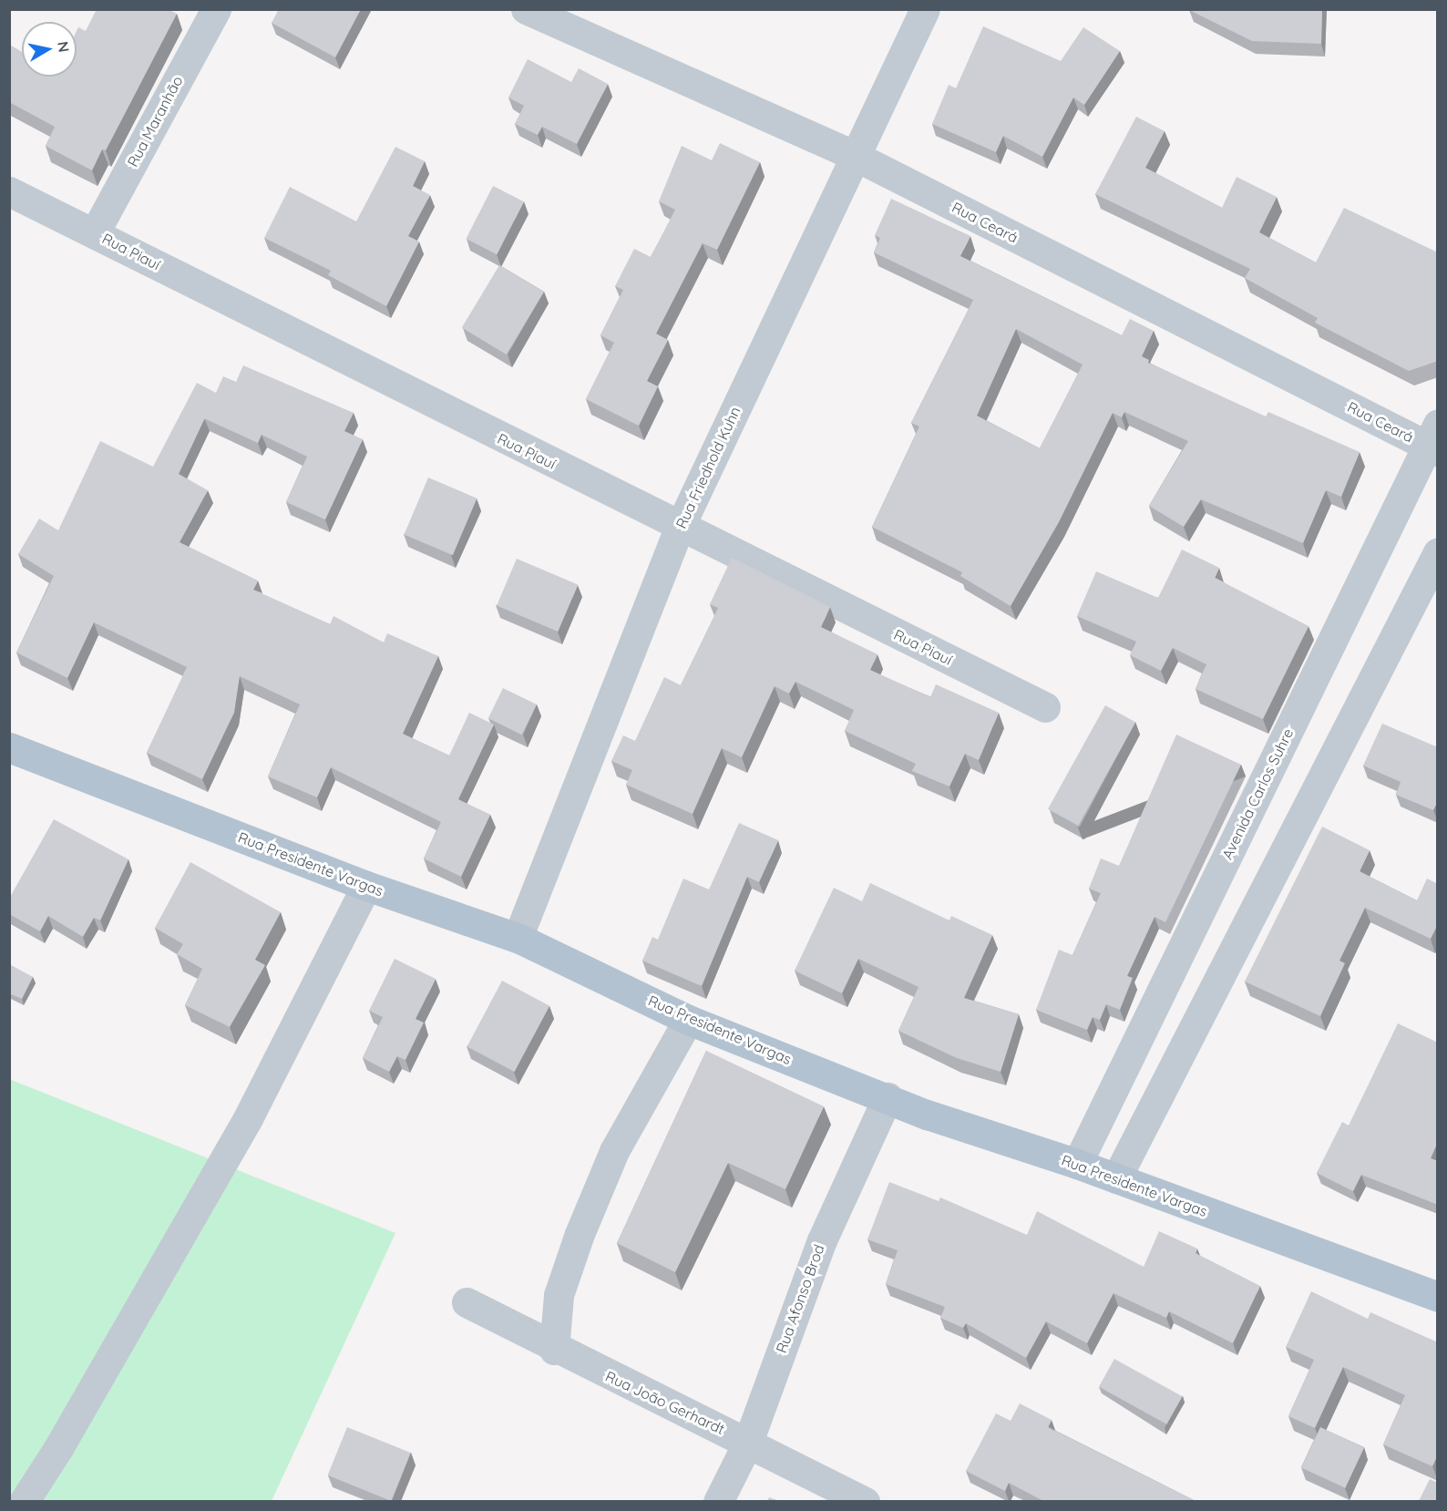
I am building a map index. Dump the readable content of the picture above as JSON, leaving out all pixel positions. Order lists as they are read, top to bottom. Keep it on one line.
{"streets":{"main road":["Rua Presidente Vargas"],"street":["Rua Maranhão","Rua Ceará","Rua Piauí","Rua Friedhold Kuhn","Avenida Carlos Suhre","Rua Afonso Brod","Rua João Gerhardt"]},"crossings":[["Rua Maranhão","Rua Piauí"],["Rua Ceará","Rua Friedhold Kuhn"],["Rua Ceará","Avenida Carlos Suhre"],["Rua Piauí","Rua Friedhold Kuhn"],["Rua Friedhold Kuhn","Rua Presidente Vargas"],["Avenida Carlos Suhre","Rua Presidente Vargas"],["Rua Presidente Vargas","Rua Afonso Brod"],["Rua Afonso Brod","Rua João Gerhardt"]],"north":"right"}
